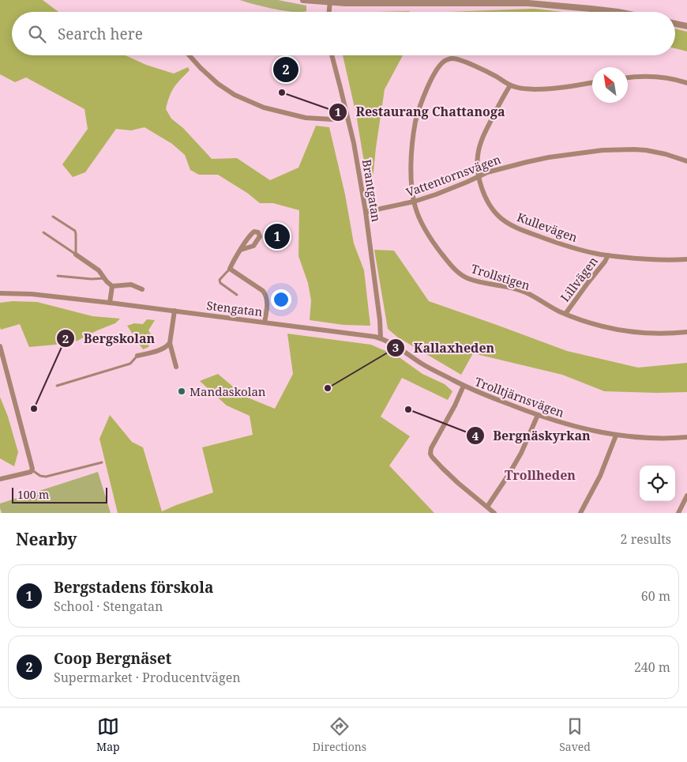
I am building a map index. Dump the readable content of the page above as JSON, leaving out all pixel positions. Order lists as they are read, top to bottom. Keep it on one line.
{"streets":{"street":["Vattentornsvägen","Brantgatan","Kullevägen","Trollstigen","Lillvägen","Stengatan","Trolltjärnsvägen"]},"crossings":[["Vattentornsvägen","Brantgatan"],["Vattentornsvägen","Kullevägen"],["Vattentornsvägen","Trollstigen"],["Brantgatan","Stengatan"],["Brantgatan","Trolltjärnsvägen"],["Kullevägen","Trollstigen"],["Kullevägen","Lillvägen"],["Trollstigen","Lillvägen"],["Stengatan","Trolltjärnsvägen"]],"districts":["Trollheden"],"places":["Restaurang Chattanoga","Kallaxheden","Mandaskolan","Bergskolan","Bergnäskyrkan"],"scale_bar":"100 m","north":"top left","page":{"search":"Search here","pins":["2","1"],"scale":"100 m","heading":["Nearby","2 results"],"list":[{"mark":"1","name":"Bergstadens förskola","note":"School · Stengatan","value":"60 m"},{"mark":"2","name":"Coop Bergnäset","note":"Supermarket · Producentvägen","value":"240 m"}],"nav":["Map","Directions","Saved"]}}
